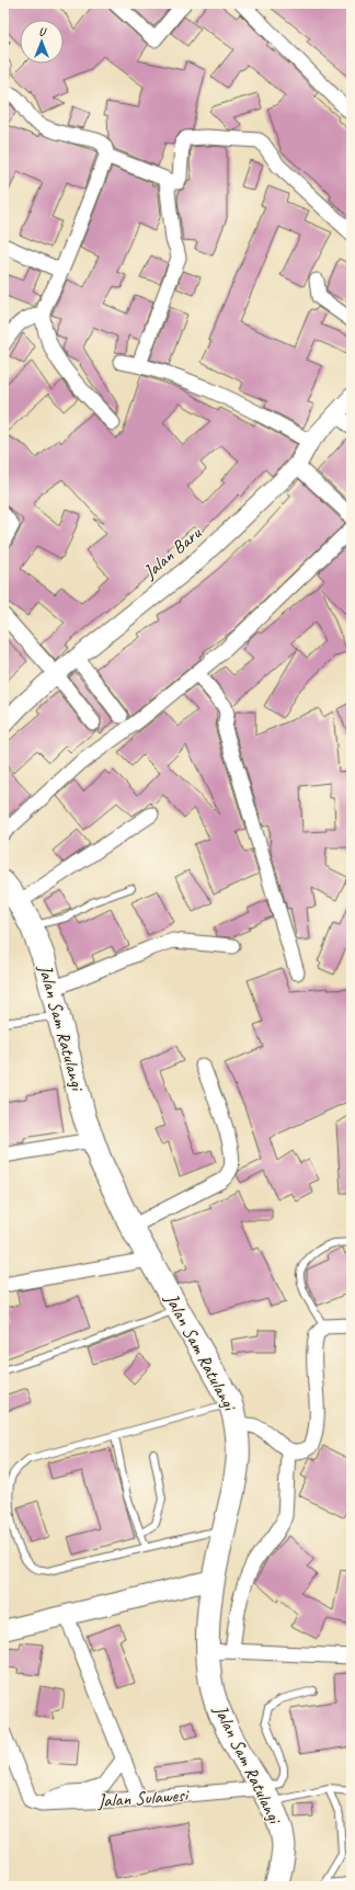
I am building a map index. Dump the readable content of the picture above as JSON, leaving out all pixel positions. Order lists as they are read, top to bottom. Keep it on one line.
{"streets":{"highway":["Jalan Sam Ratulangi"],"street":["Jalan Baru","Jalan Sulawesi"]},"crossings":[["Jalan Sam Ratulangi","Jalan Sulawesi"]],"north":"top"}
